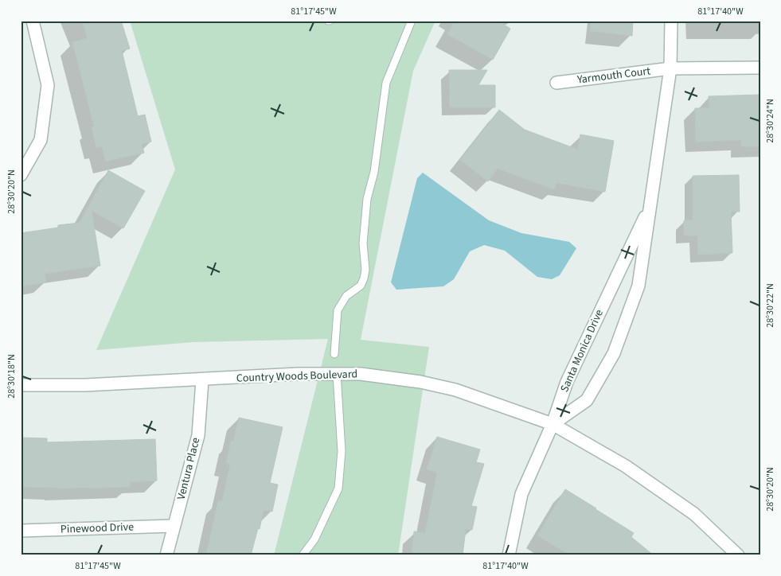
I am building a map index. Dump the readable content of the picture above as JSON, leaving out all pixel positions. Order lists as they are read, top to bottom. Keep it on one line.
{"streets":{"street":["Yarmouth Court","Santa Monica Drive","Country Woods Boulevard","Ventura Place","Pinewood Drive"]},"crossings":[["Yarmouth Court","Santa Monica Drive"],["Santa Monica Drive","Country Woods Boulevard"],["Country Woods Boulevard","Ventura Place"],["Ventura Place","Pinewood Drive"]],"coordinates":["81°17'45\"W","81°17'40\"W","28°30'24\"N","28°30'20\"N","28°30'22\"N","28°30'18\"N"]}
